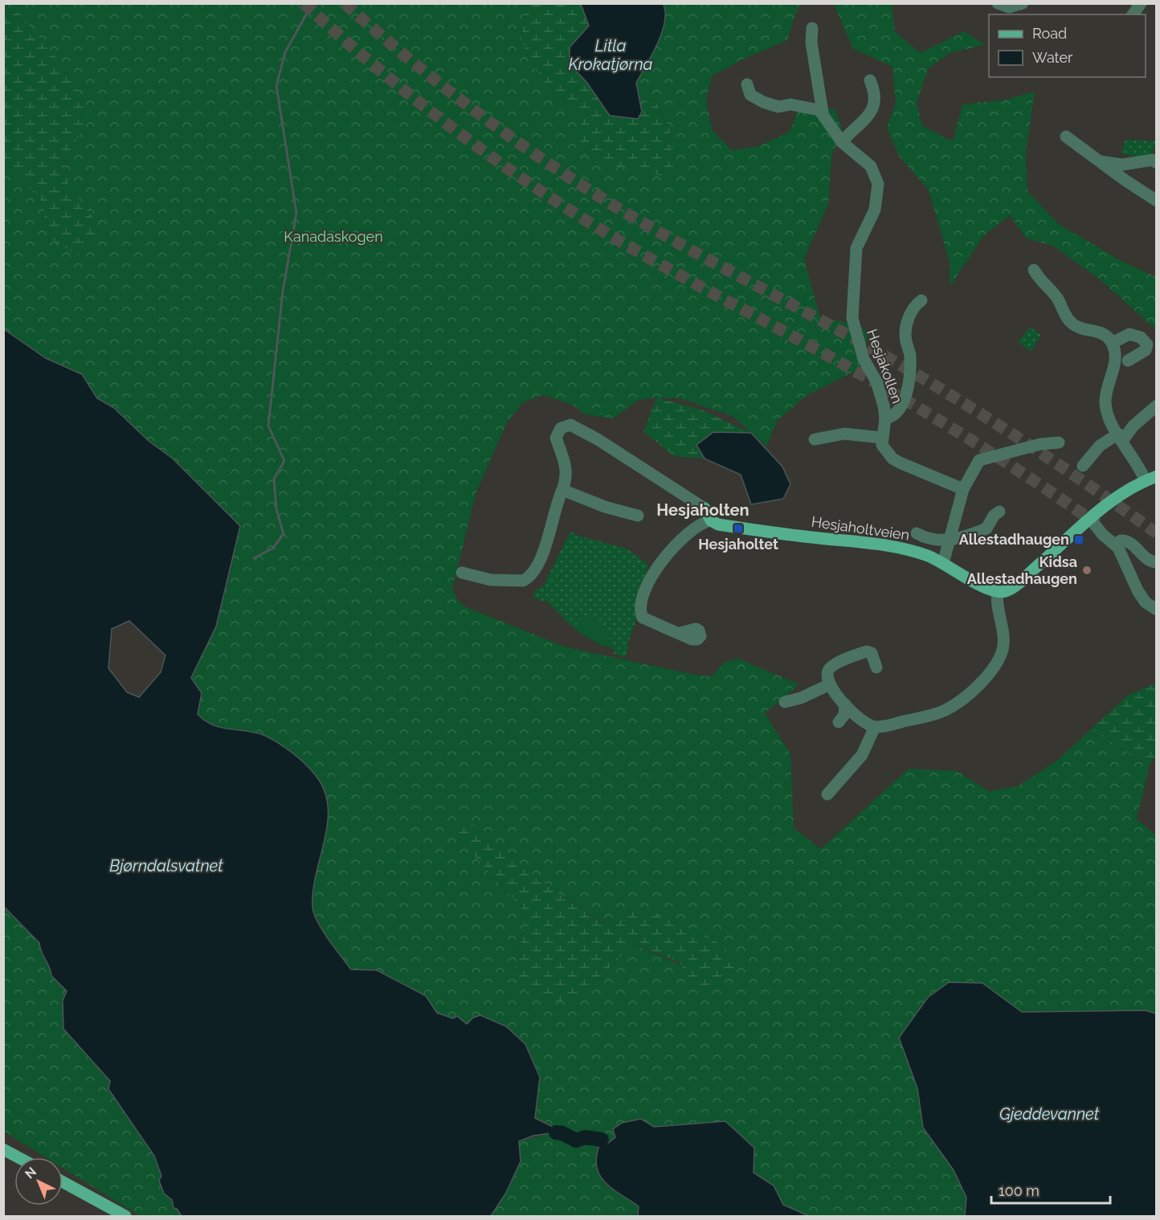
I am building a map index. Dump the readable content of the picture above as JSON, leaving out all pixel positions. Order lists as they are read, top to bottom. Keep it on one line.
{"streets":{"main road":["Hesjaholtveien"],"street":["Hesjakollen"]},"districts":["Hesjaholten"],"water":["Litla Krokatjørna","Bjørndalsvatnet","Gjeddevannet"],"parks":["Kanadaskogen"],"places":{"transit":["Hesjaholtet","Allestadhaugen"],"other":["Kidsa Allestadhaugen"]},"legend":["Road","Water"],"scale_bar":"100 m","north":"top left"}
